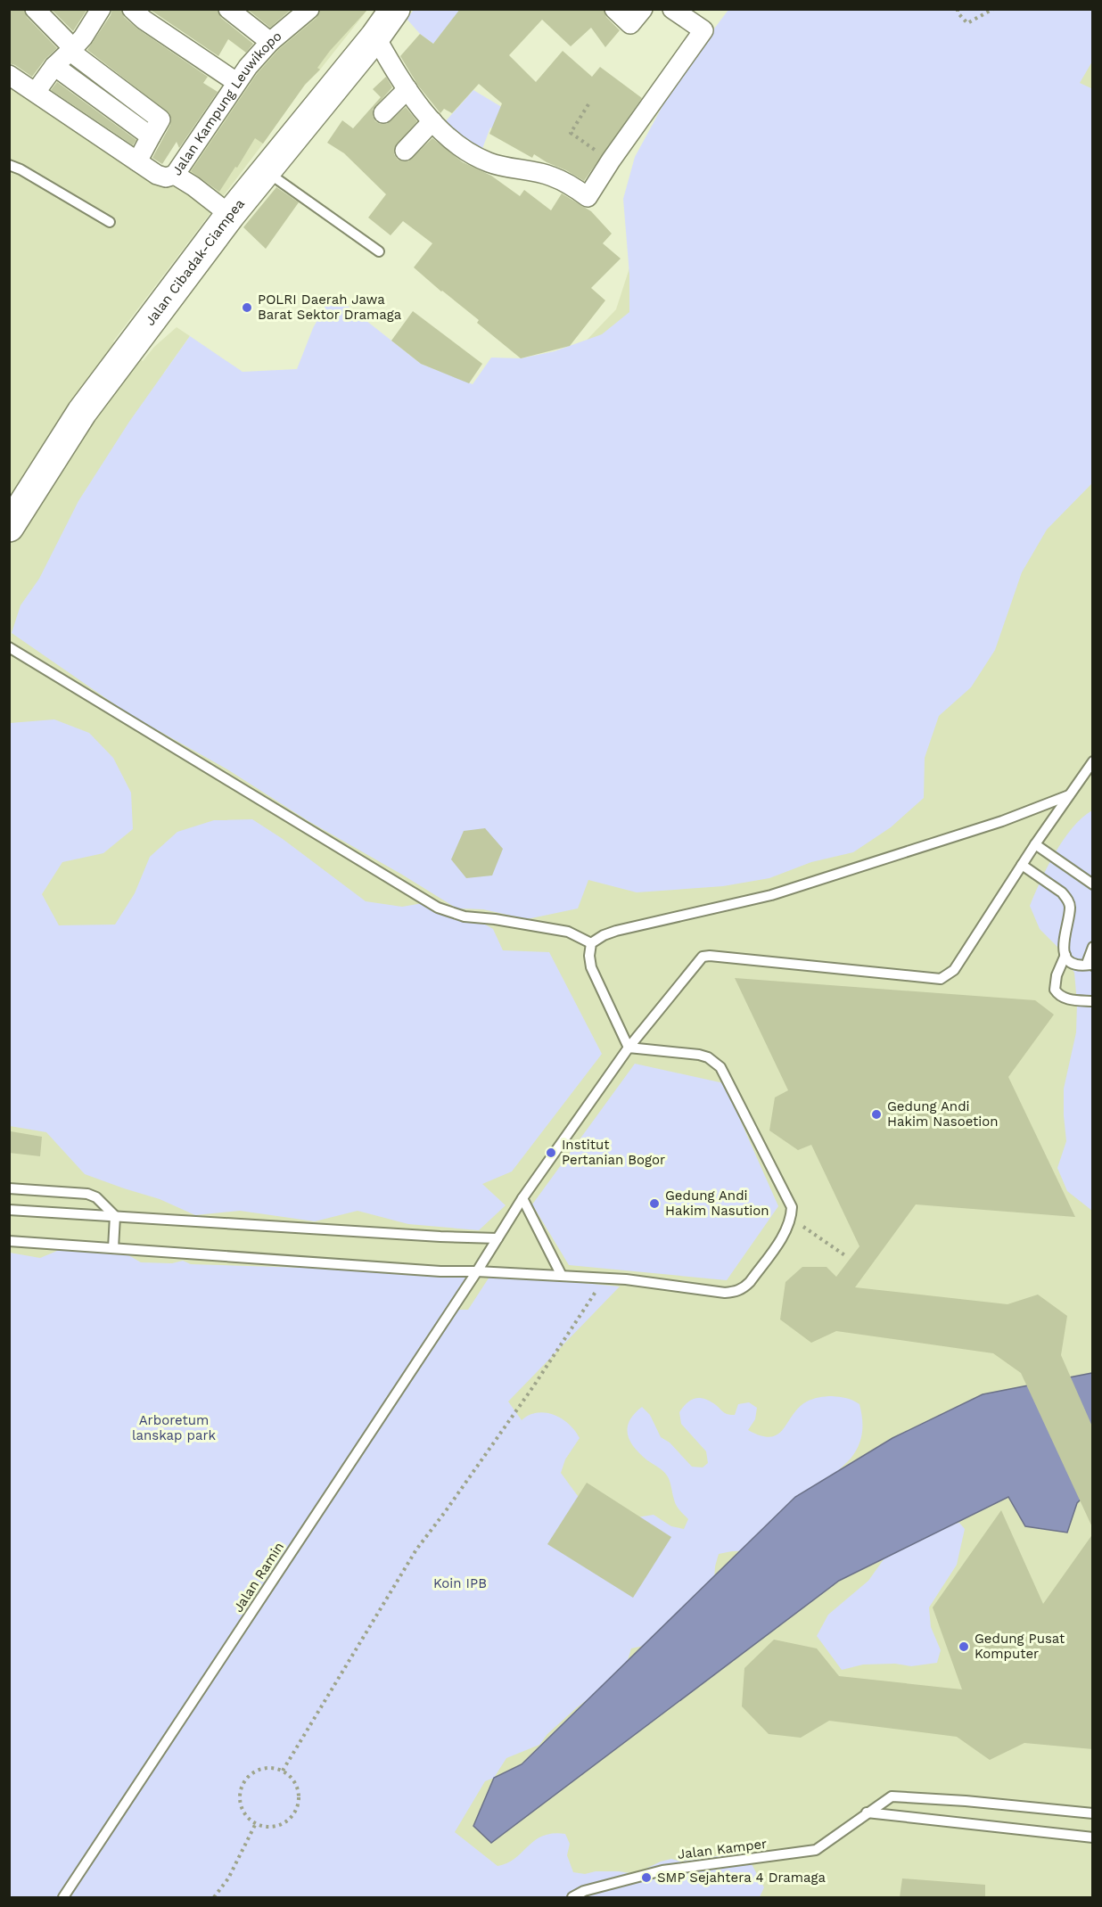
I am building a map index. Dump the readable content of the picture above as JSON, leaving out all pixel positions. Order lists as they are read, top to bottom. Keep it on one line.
{"streets":{"highway":["Jalan Cibadak-Ciampea"],"street":["Jalan Kampung Leuwikopo"],"lane":["Jalan Ramin","Jalan Kamper"]},"crossings":[["Jalan Kampung Leuwikopo","Jalan Cibadak-Ciampea"]],"parks":["Arboretum lanskap park","Koin IPB"],"places":["POLRI Daerah Jawa Barat Sektor Dramaga","Gedung Andi Hakim Nasoetion","Institut Pertanian Bogor","Gedung Andi Hakim Nasution","Gedung Pusat Komputer","SMP Sejahtera 4 Dramaga"]}
